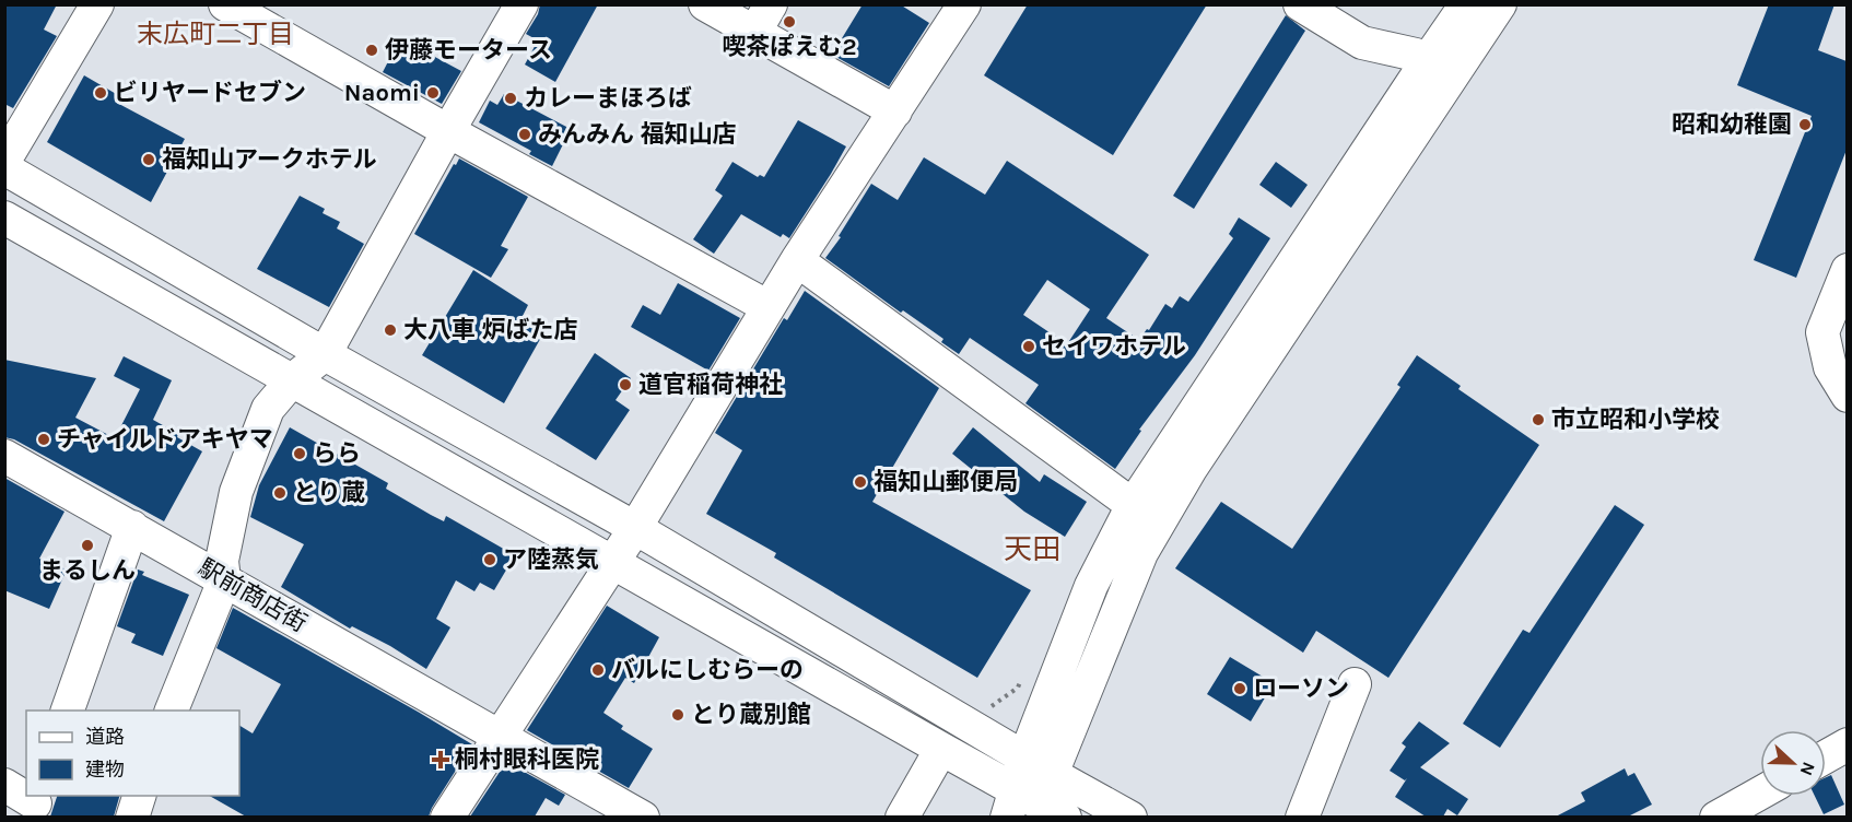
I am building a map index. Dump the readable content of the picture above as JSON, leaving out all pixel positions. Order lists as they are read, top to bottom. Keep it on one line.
{"streets":{"street":["駅前商店街"]},"districts":["末広町二丁目","天田"],"places":{"other":["喫茶ぽえむ2","伊藤モータース","ビリヤードセブン","Naomi","カレーまほろば","昭和幼稚園","みんみん 福知山店","福知山アークホテル","大八車 炉ばた店","セイワホテル","道官稲荷神社","市立昭和小学校","チャイルドアキヤマ","らら","福知山郵便局","とり蔵","まるしん","ア陸蒸気","バルにしむらーの","ローソン","とり蔵別館"],"health":["桐村眼科医院"]},"legend":["道路","建物"],"north":"right"}
